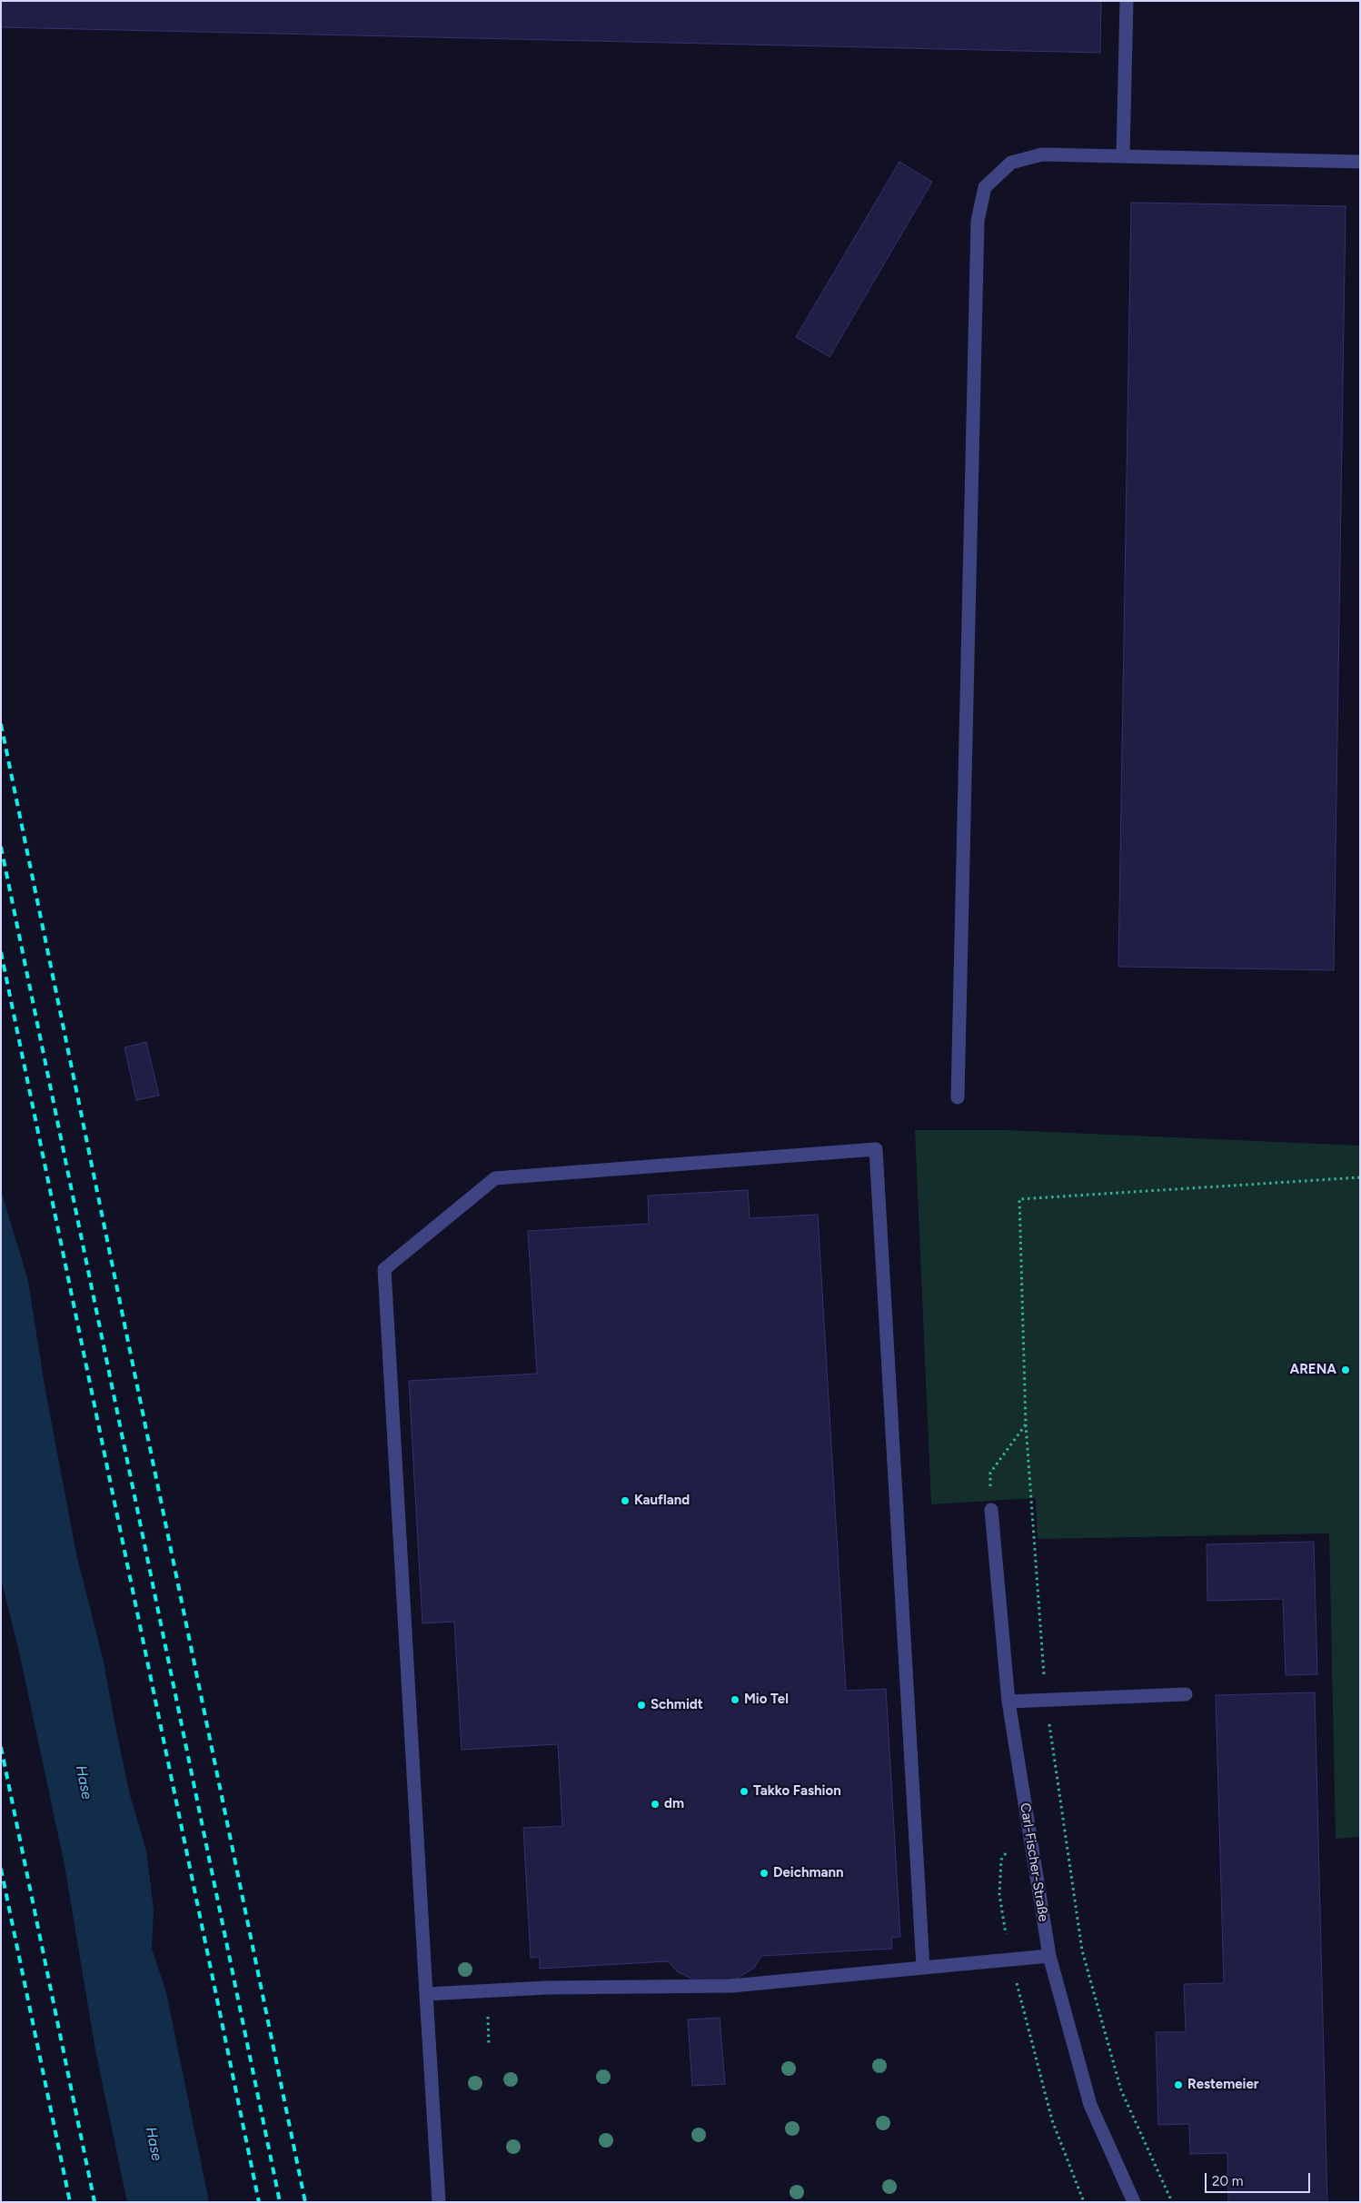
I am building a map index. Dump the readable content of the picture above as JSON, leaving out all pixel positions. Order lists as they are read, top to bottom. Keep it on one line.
{"streets":{"street":["Carl-Fischer-Straße"]},"water":["Hase"],"places":["ARENA","Kaufland","Mio Tel","Schmidt","Takko Fashion","dm","Deichmann","Restemeier"],"scale_bar":"20 m"}
